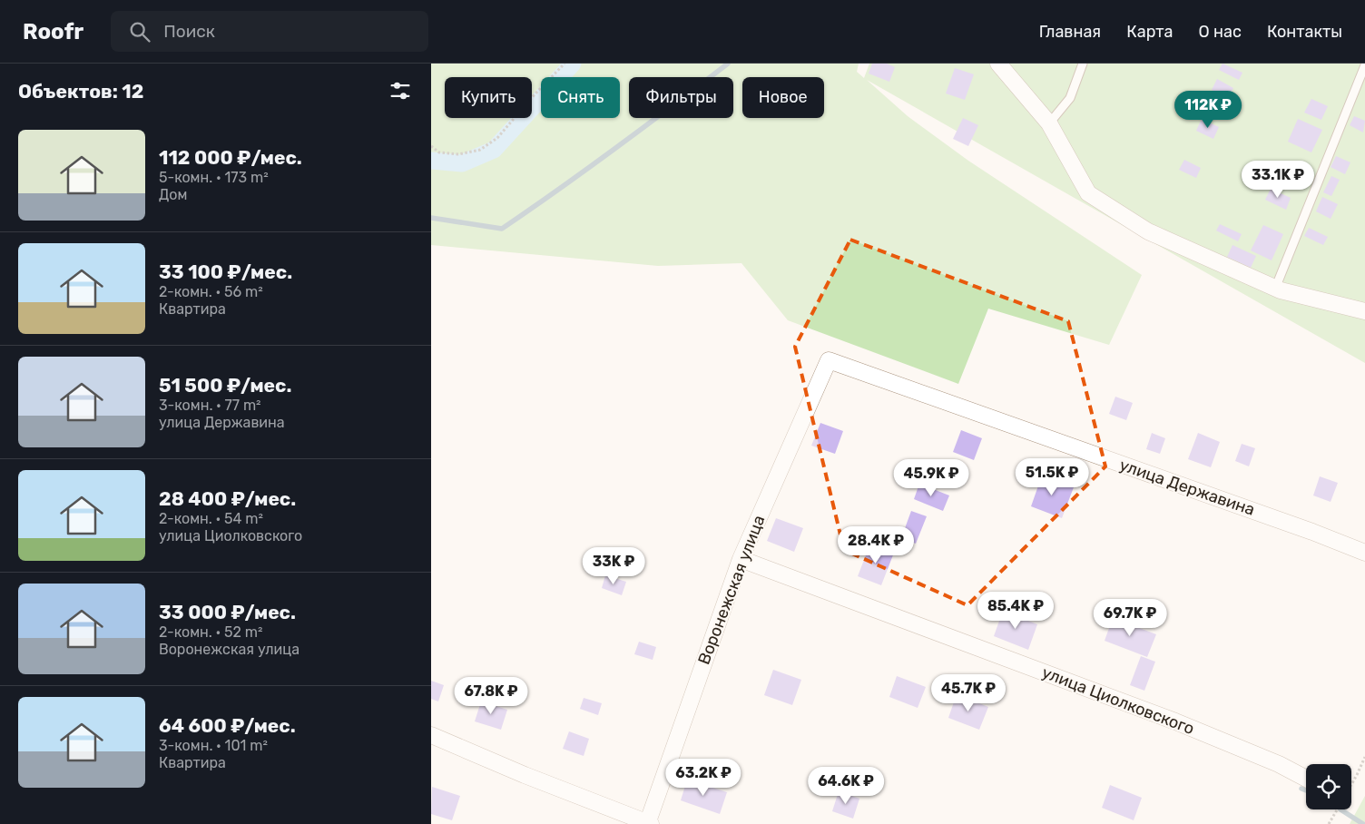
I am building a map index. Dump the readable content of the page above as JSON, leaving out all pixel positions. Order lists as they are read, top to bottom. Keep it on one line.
{"streets":{"street":["улица Державина","Воронежская улица","улица Циолковского"]},"crossings":[["улица Державина","Воронежская улица"],["Воронежская улица","улица Циолковского"]],"page":{"header":"Roofr","search":"Поиск","nav":["Главная","Карта","О нас","Контакты"],"heading":"Объектов: 12","chip":["Купить","Снять","Фильтры","Новое"],"price":["112K ₽","33.1K ₽","51.5K ₽","45.9K ₽","28.4K ₽","33K ₽","85.4K ₽","69.7K ₽","45.7K ₽","67.8K ₽","63.2K ₽","64.6K ₽"],"list":[{"name":"112 000 ₽/мес.","note":"5-комн. · 173 m² · Дом"},{"name":"33 100 ₽/мес.","note":"2-комн. · 56 m² · Квартира"},{"name":"51 500 ₽/мес.","note":"3-комн. · 77 m² · улица Державина"},{"name":"28 400 ₽/мес.","note":"2-комн. · 54 m² · улица Циолковского"},{"name":"33 000 ₽/мес.","note":"2-комн. · 52 m² · Воронежская улица"},{"name":"64 600 ₽/мес.","note":"3-комн. · 101 m² · Квартира"}]}}
